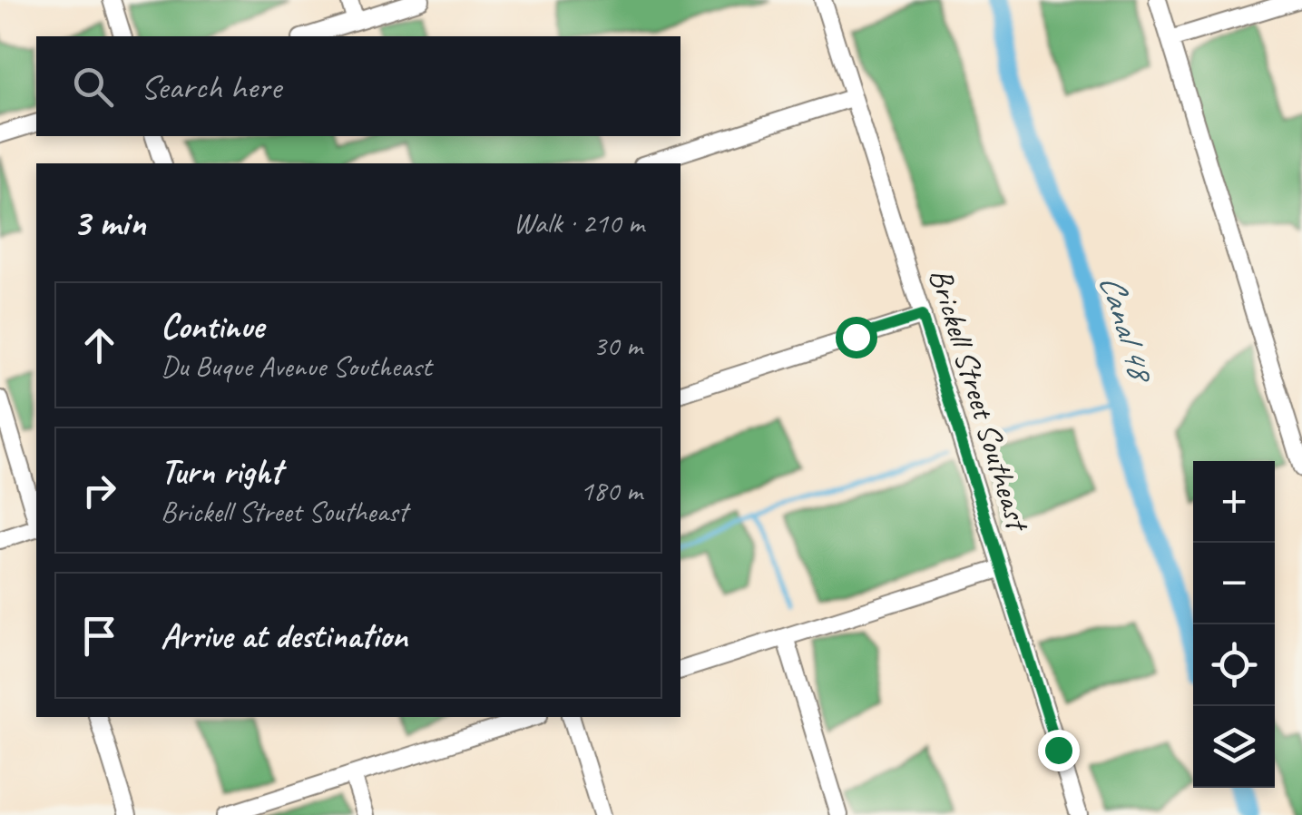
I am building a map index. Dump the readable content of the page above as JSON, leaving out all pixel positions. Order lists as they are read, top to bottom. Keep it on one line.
{"streets":{"street":["Brickell Street Southeast"]},"water":["Canal 48"],"page":{"search":"Search here","heading":["3 min","Walk · 210 m"],"list":[["Continue","Du Buque Avenue Southeast","30 m"],["Turn right","Brickell Street Southeast","180 m"],"Arrive at destination"],"map_buttons":["+","−"]}}
